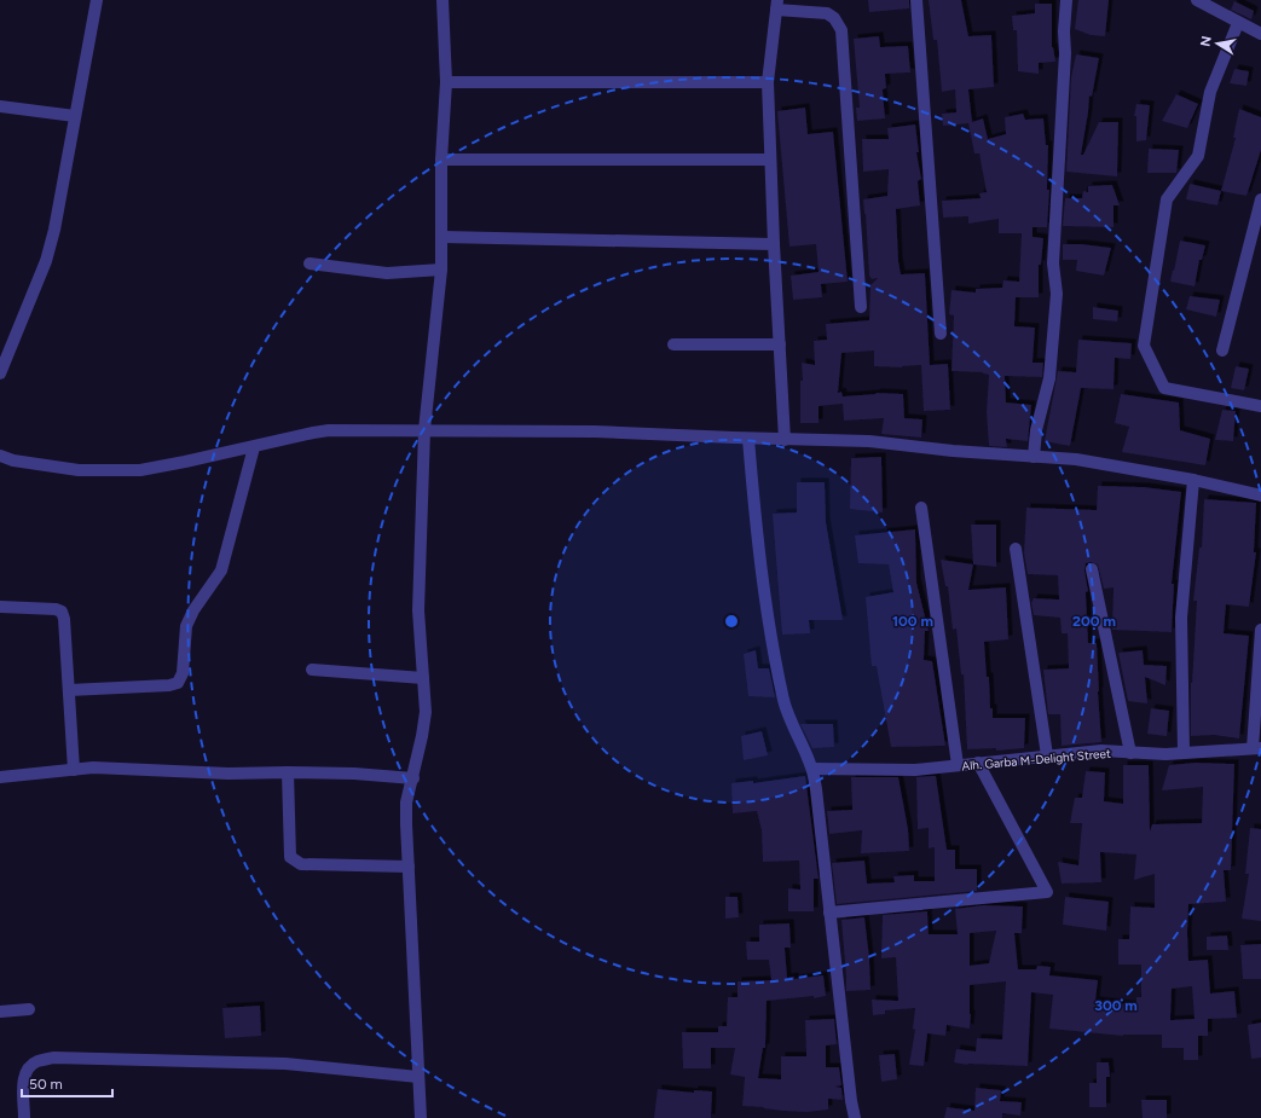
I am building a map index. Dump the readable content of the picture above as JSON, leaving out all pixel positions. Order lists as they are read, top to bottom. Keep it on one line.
{"streets":{"street":["Alh. Garba M-Delight Street"]},"scale_bar":"50 m","north":"left","rings":["100 m","200 m","300 m"]}
